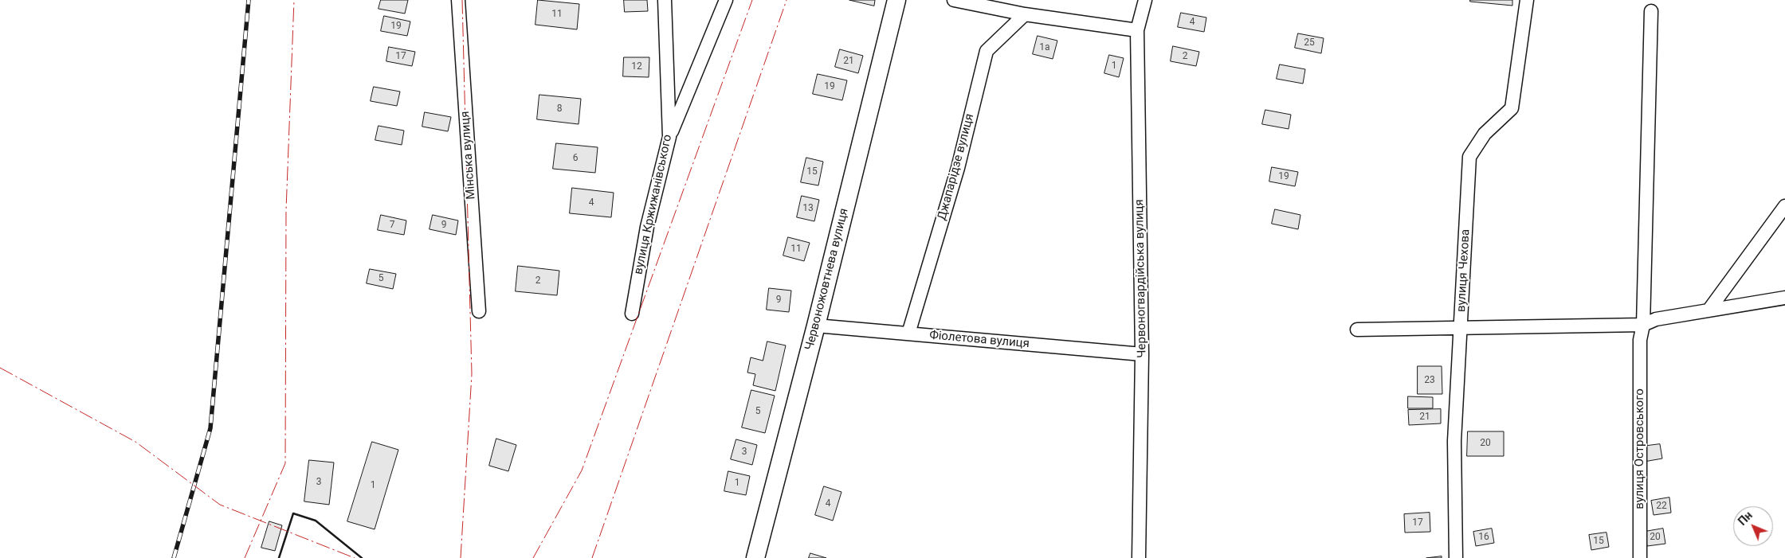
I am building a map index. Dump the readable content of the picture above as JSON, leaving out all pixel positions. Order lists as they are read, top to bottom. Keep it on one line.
{"streets":{"street":["Мінська вулиця","Джапарідзе вулиця","вулиця Кржижанівського","вулиця Чехова","Червоногвардійська вулиця","Червоножовтнева вулиця","Фіолетова вулиця","вулиця Островського"]},"crossings":[["Джапарідзе вулиця","Фіолетова вулиця"],["Червоногвардійська вулиця","Фіолетова вулиця"],["Червоножовтнева вулиця","Фіолетова вулиця"]],"house_numbers":["11","4","19","25","1а","17","2","21","1","12","19","8","6","15","19","4","13","7","9","11","5","2","9","23","5","21","20","3","3","1","1","4","22","17","16","20","15"],"north":"top left"}
